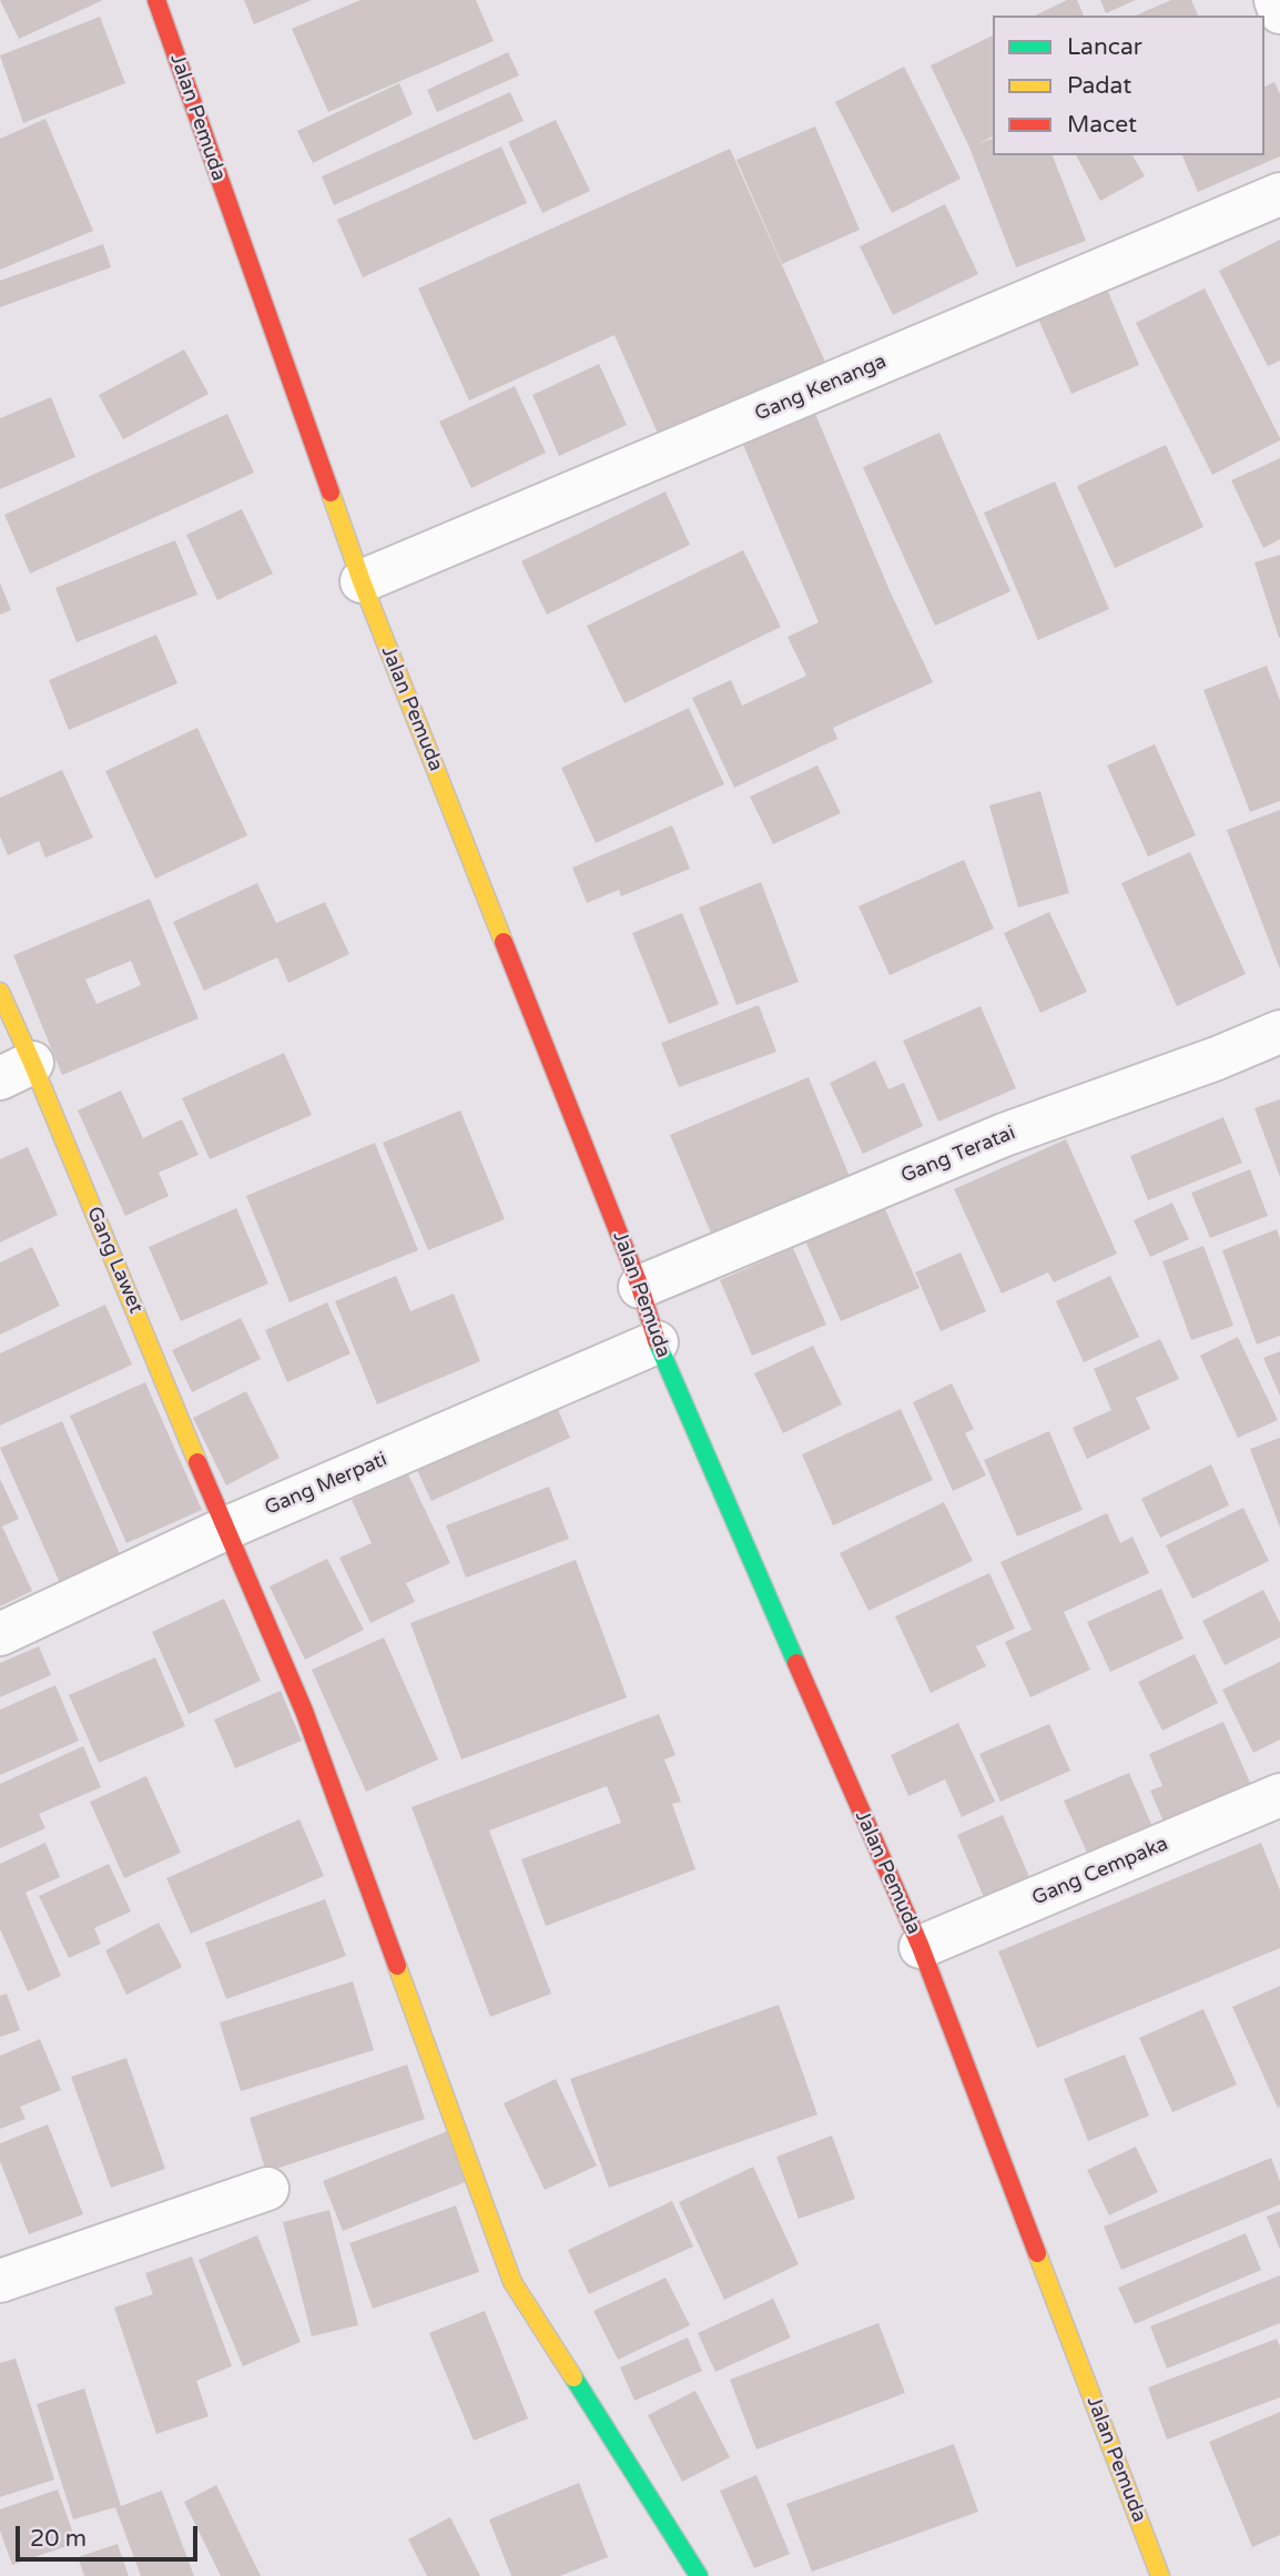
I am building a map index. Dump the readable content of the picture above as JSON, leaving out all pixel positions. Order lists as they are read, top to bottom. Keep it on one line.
{"streets":{"main road":["Jalan Pemuda","Gang Lawet"],"street":["Gang Kenanga","Gang Teratai","Gang Merpati","Gang Cempaka"]},"crossings":[["Jalan Pemuda","Gang Kenanga"],["Jalan Pemuda","Gang Teratai"],["Jalan Pemuda","Gang Merpati"],["Jalan Pemuda","Gang Cempaka"],["Gang Lawet","Gang Merpati"]],"legend":["Lancar","Padat","Macet"],"scale_bar":"20 m"}
